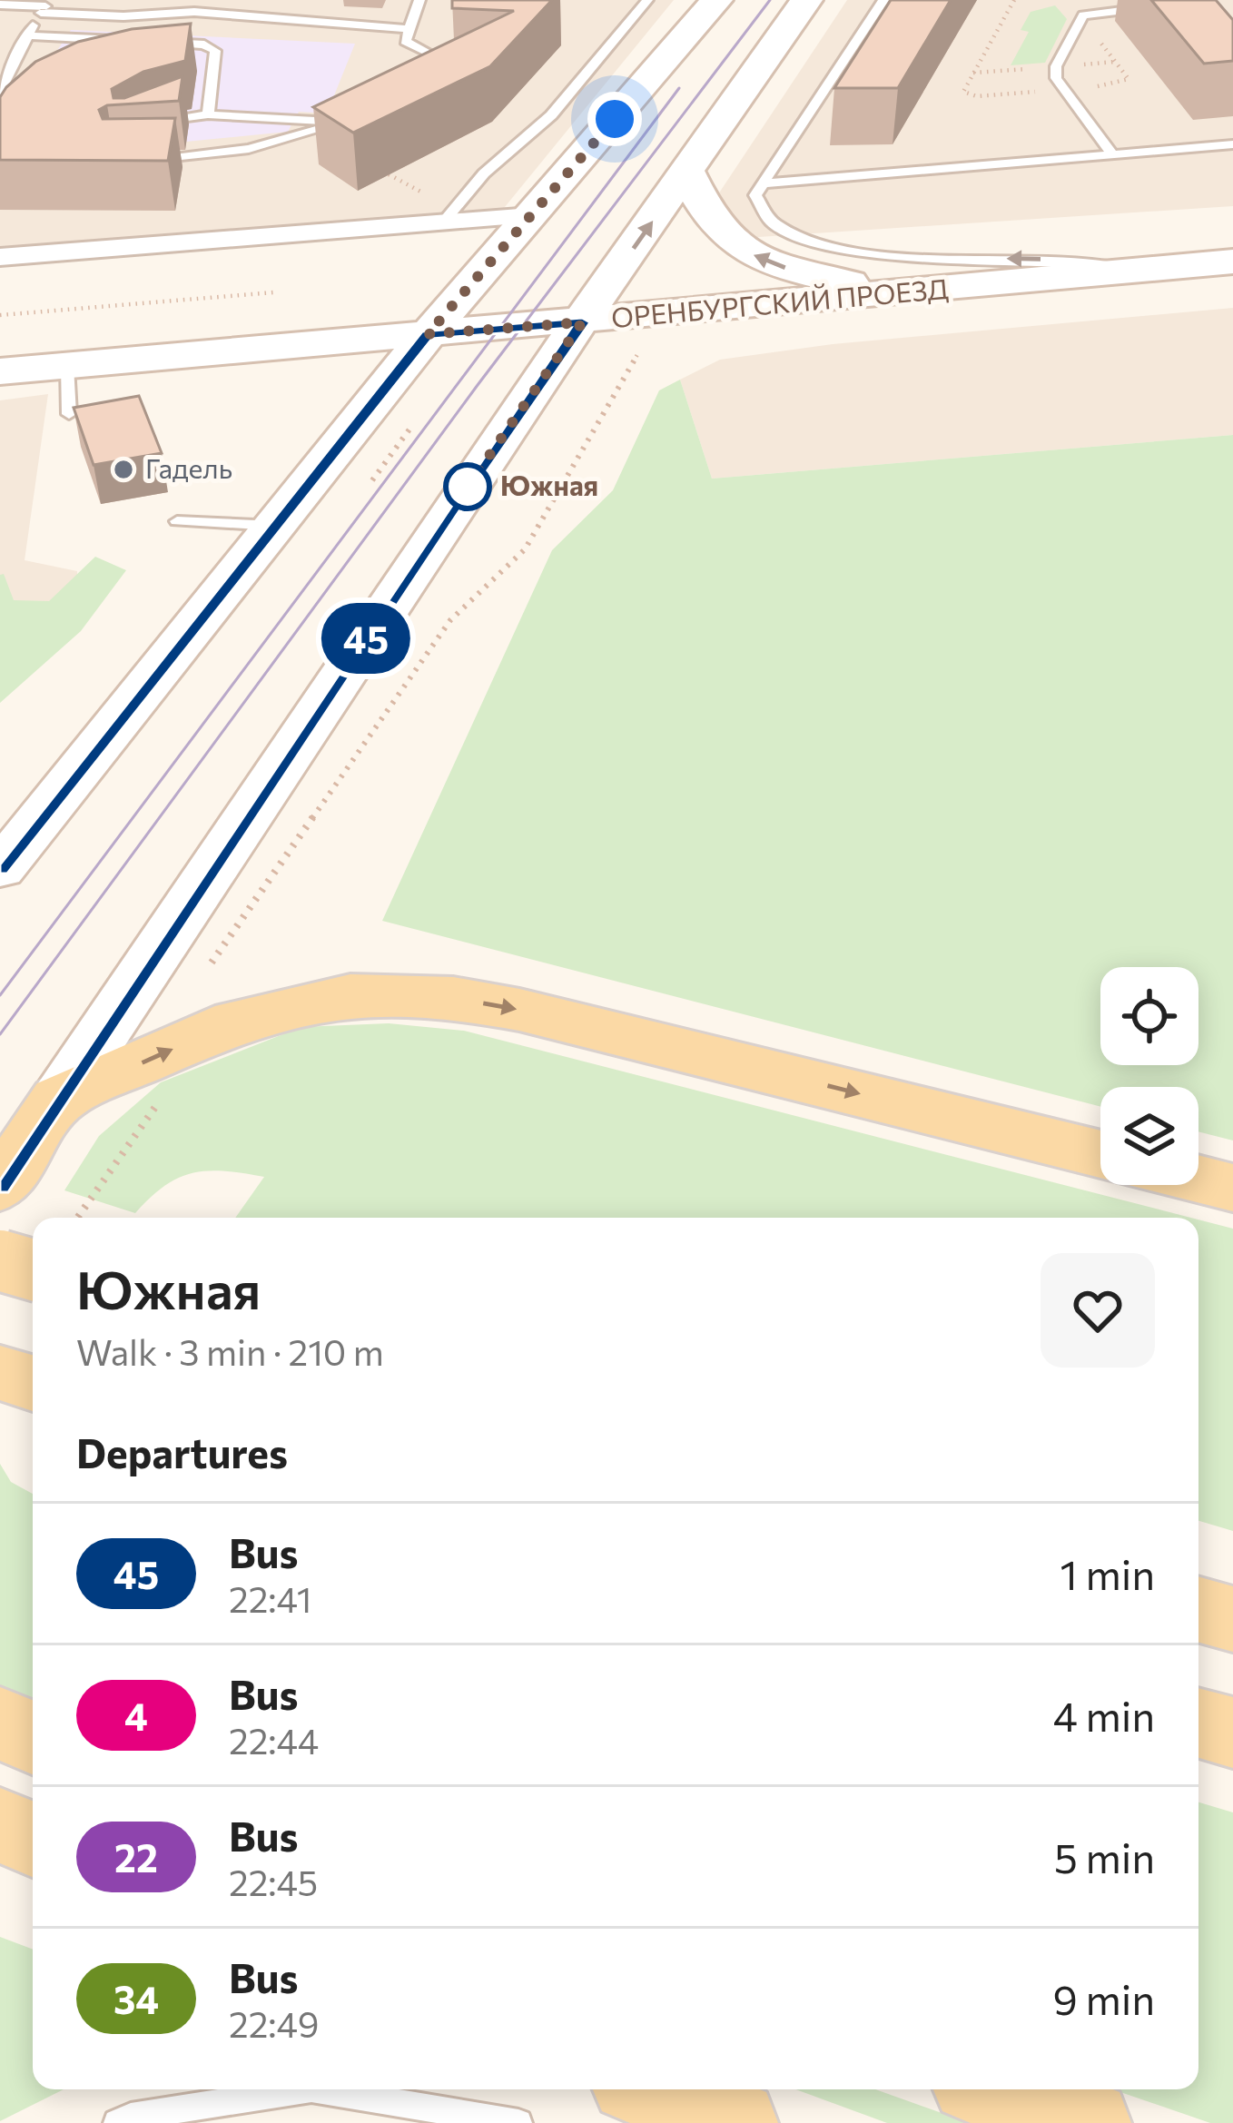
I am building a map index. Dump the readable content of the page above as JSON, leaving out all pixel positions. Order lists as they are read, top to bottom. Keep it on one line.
{"streets":{"main road":["ОРЕНБУРГСКИЙ ПРОЕЗД"]},"places":["Гадель","Южная"],"lines":["bus line 45"],"page":{"on_map":"45","heading":[["Южная","Walk · 3 min · 210 m"],"Departures"],"list":[{"mark":"45","name":"Bus","note":"22:41","value":"1 min"},{"mark":"4","name":"Bus","note":"22:44","value":"4 min"},{"mark":"22","name":"Bus","note":"22:45","value":"5 min"},{"mark":"34","name":"Bus","note":"22:49","value":"9 min"}]}}
